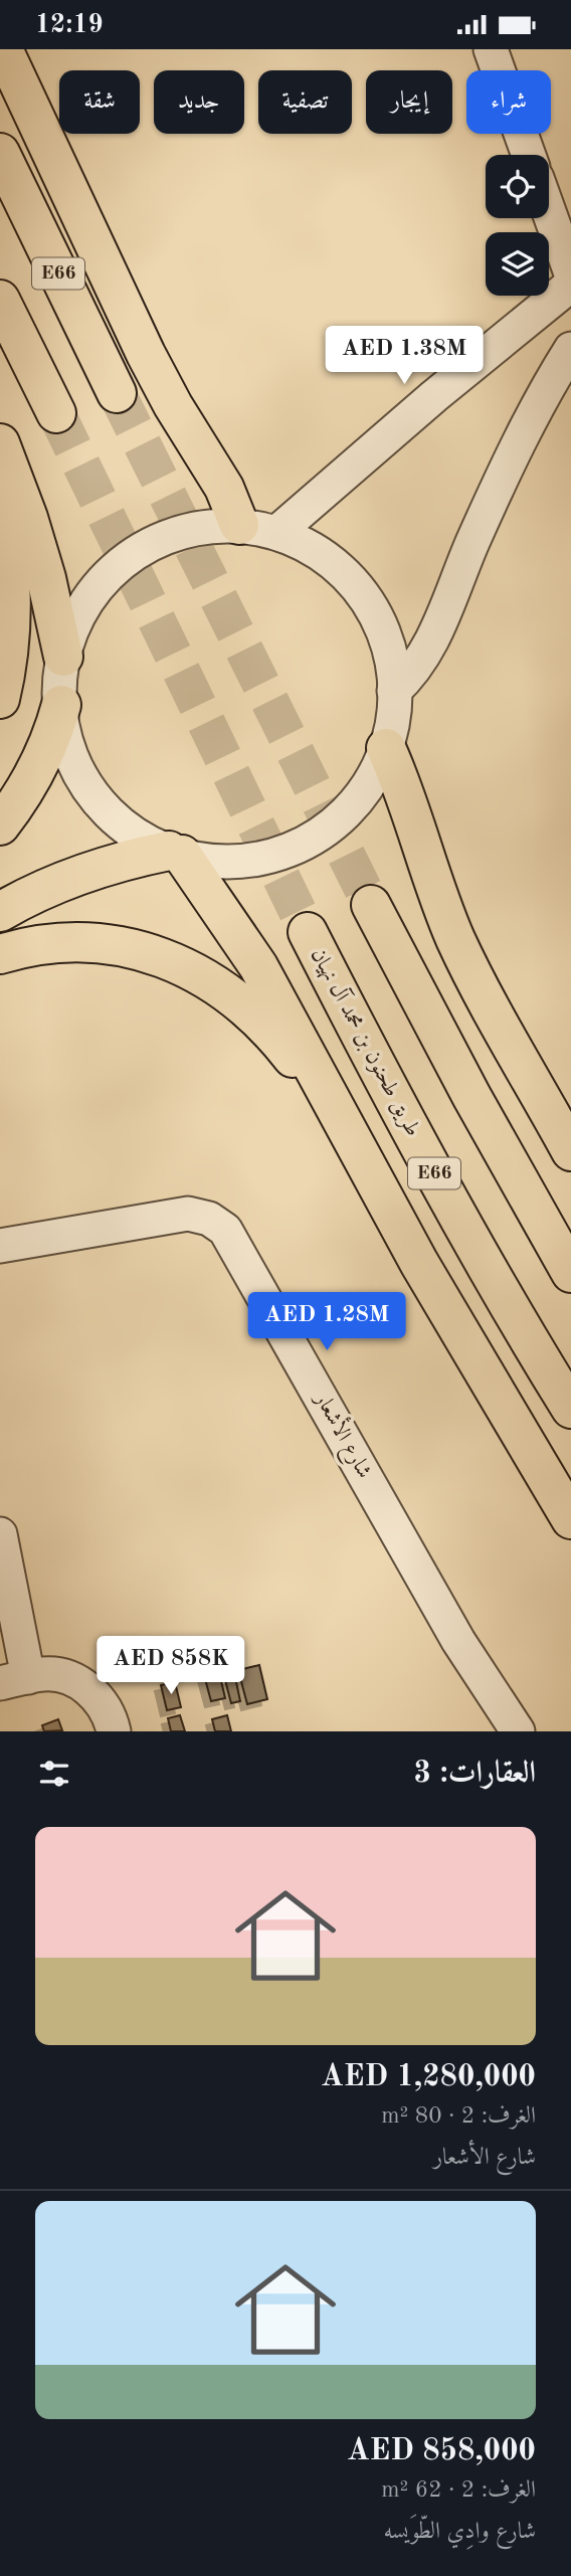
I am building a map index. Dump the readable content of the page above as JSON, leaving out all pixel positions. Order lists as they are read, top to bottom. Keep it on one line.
{"streets":{"main road":["E66","طريق طحنون بن محمد آل نهيان"],"street":["شارع الأشعار"]},"page":{"status":"12:19","chip":["شراء","إيجار","تصفية","جديد","شقة"],"price":["AED 1.38M","AED 1.28M","AED 858K"],"heading":"العقارات: 3","list":[{"name":"AED 1,280,000","note":"الغرف: 2 · 80 m² · شارع الأشعار"},{"name":"AED 858,000","note":"الغرف: 2 · 62 m² · شارع وادِي الطّوَيسه"}]}}
